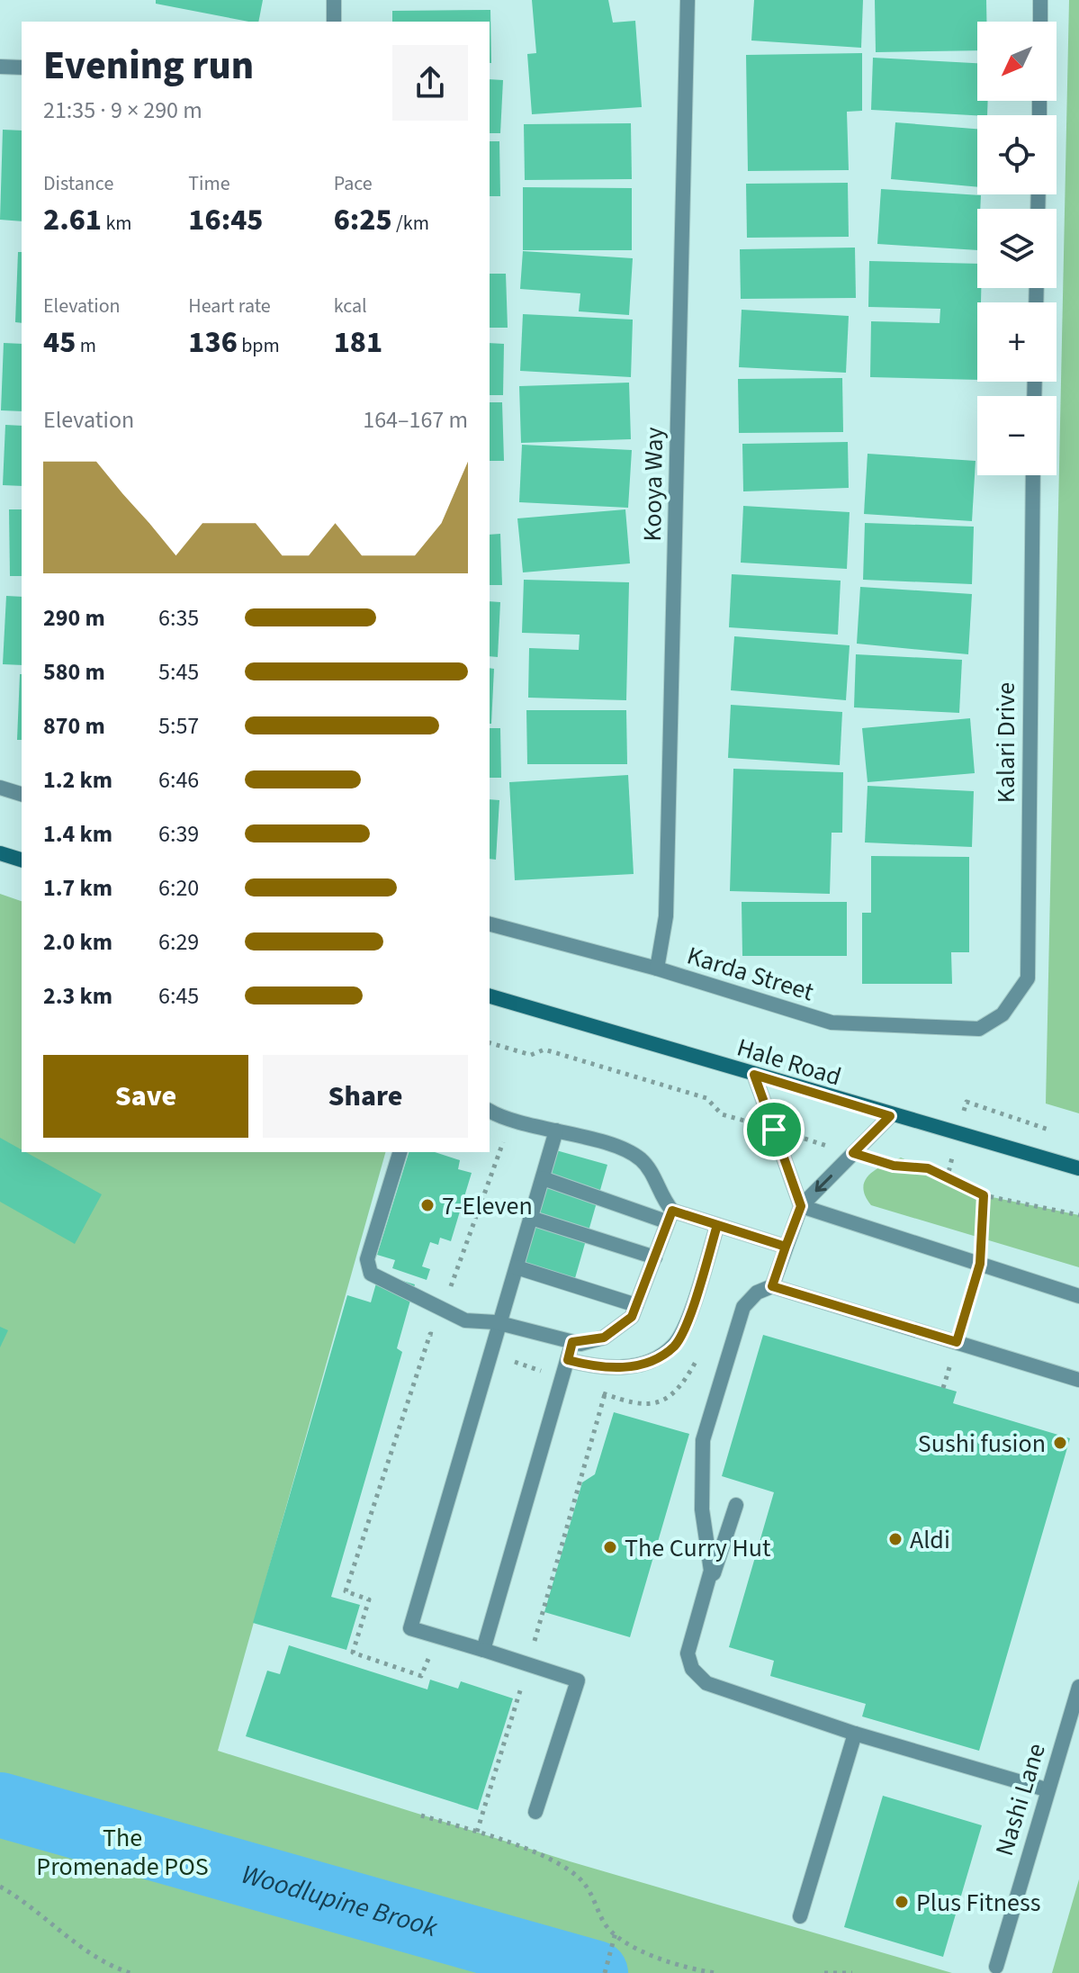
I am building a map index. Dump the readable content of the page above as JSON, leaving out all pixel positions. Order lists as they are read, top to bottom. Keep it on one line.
{"streets":{"main road":["Hale Road"],"street":["Kooya Way","Kalari Drive","Karda Street","Nashi Lane"]},"crossings":[["Kooya Way","Karda Street"],["Kalari Drive","Karda Street"]],"water":["Woodlupine Brook"],"parks":["The Promenade POS"],"places":["7-Eleven","Sushi fusion","Aldi","The Curry Hut","Plus Fitness"],"north":"bottom left","page":{"map_buttons":["+","−"],"heading":["Evening run","21:35 · 9 × 290 m"],"stats":[["Distance","2.61 km"],["Time","16:45"],["Pace","6:25 /km"],["Elevation","45 m"],["Heart rate","136 bpm"],["kcal","181"]],"chart":["Elevation","164–167 m"],"list":[{"name":"290 m","note":"6:35"},{"name":"580 m","note":"5:45"},{"name":"870 m","note":"5:57"},{"name":"1.2 km","note":"6:46"},{"name":"1.4 km","note":"6:39"},{"name":"1.7 km","note":"6:20"},{"name":"2.0 km","note":"6:29"},{"name":"2.3 km","note":"6:45"}],"buttons":["Save","Share"]}}
